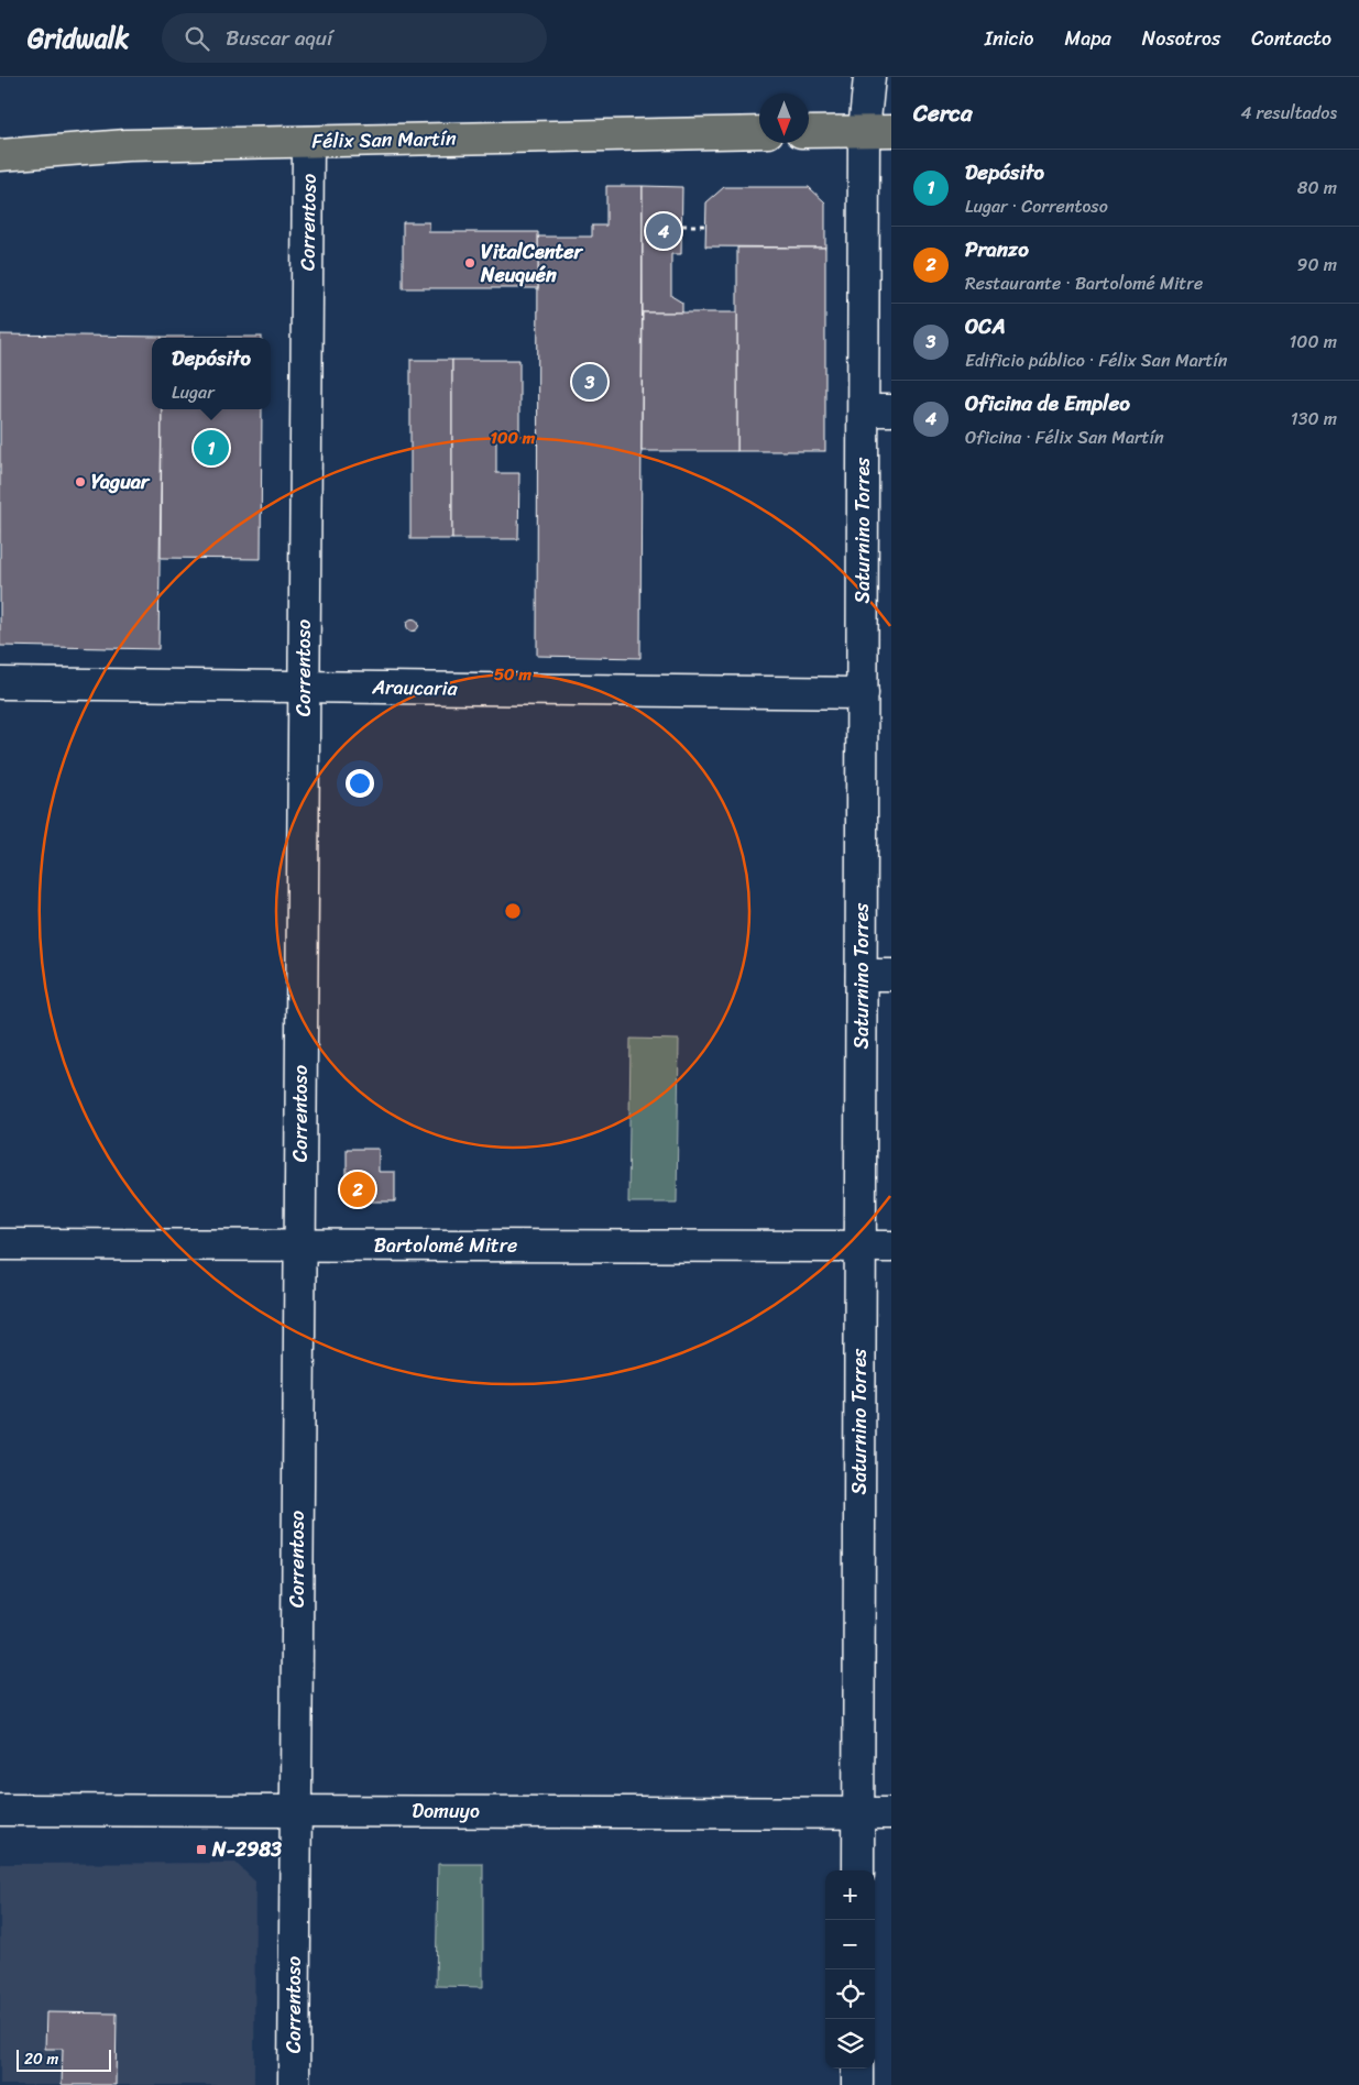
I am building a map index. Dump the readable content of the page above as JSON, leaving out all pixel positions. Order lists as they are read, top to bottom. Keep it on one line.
{"streets":{"highway":["Félix San Martín"],"street":["Correntoso","Saturnino Torres","Araucaria","Bartolomé Mitre","Domuyo"]},"crossings":[["Félix San Martín","Correntoso"],["Correntoso","Araucaria"],["Correntoso","Bartolomé Mitre"],["Correntoso","Domuyo"],["Saturnino Torres","Araucaria"],["Saturnino Torres","Bartolomé Mitre"],["Saturnino Torres","Domuyo"]],"places":{"other":["VitalCenter Neuquén","Yaguar"],"transit":["N-2983"]},"scale_bar":"20 m","north":"bottom","page":{"header":"Gridwalk","search":"Buscar aquí","nav":["Inicio","Mapa","Nosotros","Contacto"],"heading":["Cerca","4 resultados"],"list":[{"mark":"1","name":"Depósito","note":"Lugar · Correntoso","value":"80 m"},{"mark":"2","name":"Pranzo","note":"Restaurante · Bartolomé Mitre","value":"90 m"},{"mark":"3","name":"OCA","note":"Edificio público · Félix San Martín","value":"100 m"},{"mark":"4","name":"Oficina de Empleo","note":"Oficina · Félix San Martín","value":"130 m"}],"pins":["4","3","1","2"],"popup":["Depósito","Lugar"],"map_buttons":["+","−"],"scale":"20 m"},"rings":["100 m","50 m"]}
